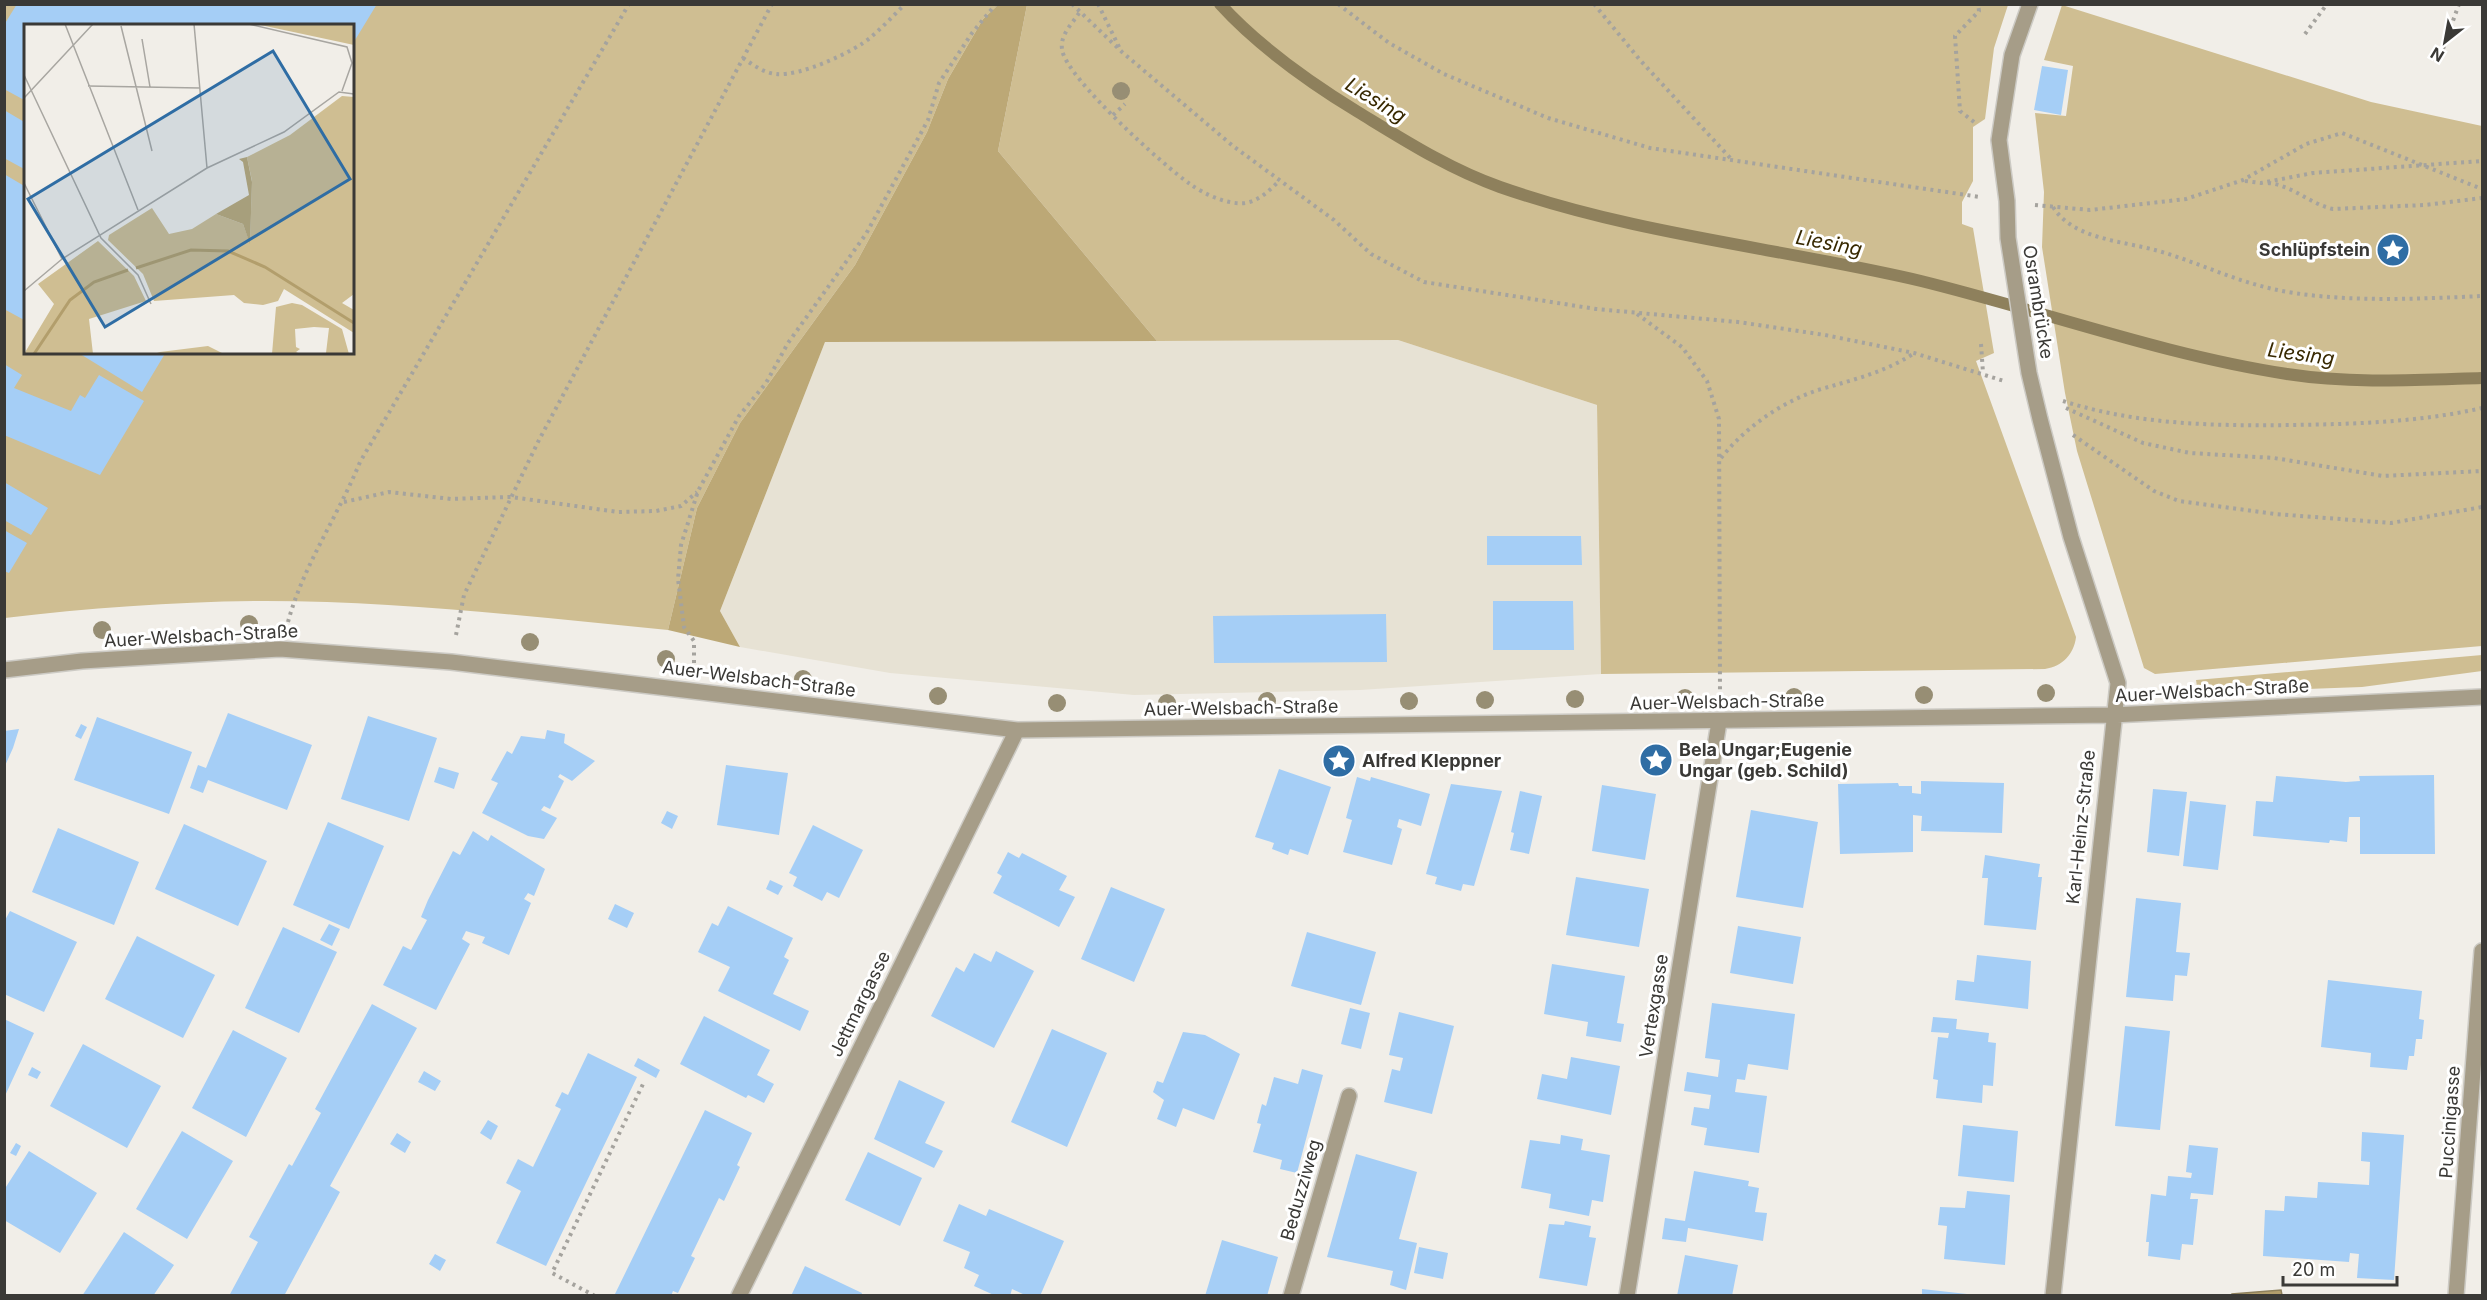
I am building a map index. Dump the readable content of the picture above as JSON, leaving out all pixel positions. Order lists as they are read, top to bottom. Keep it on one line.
{"streets":{"street":["Osrambrücke","Auer-Welsbach-Straße","Karl-Heinz-Straße","Jettmargasse","Vertexgasse","Puccinigasse","Beduzziweg"]},"crossings":[["Osrambrücke","Karl-Heinz-Straße"],["Auer-Welsbach-Straße","Karl-Heinz-Straße"],["Auer-Welsbach-Straße","Jettmargasse"],["Auer-Welsbach-Straße","Vertexgasse"]],"water":["Liesing"],"places":{"place":["Schlüpfstein","Bela Ungar;Eugenie Ungar (geb. Schild)","Alfred Kleppner"]},"scale_bar":"20 m","north":"bottom left"}
